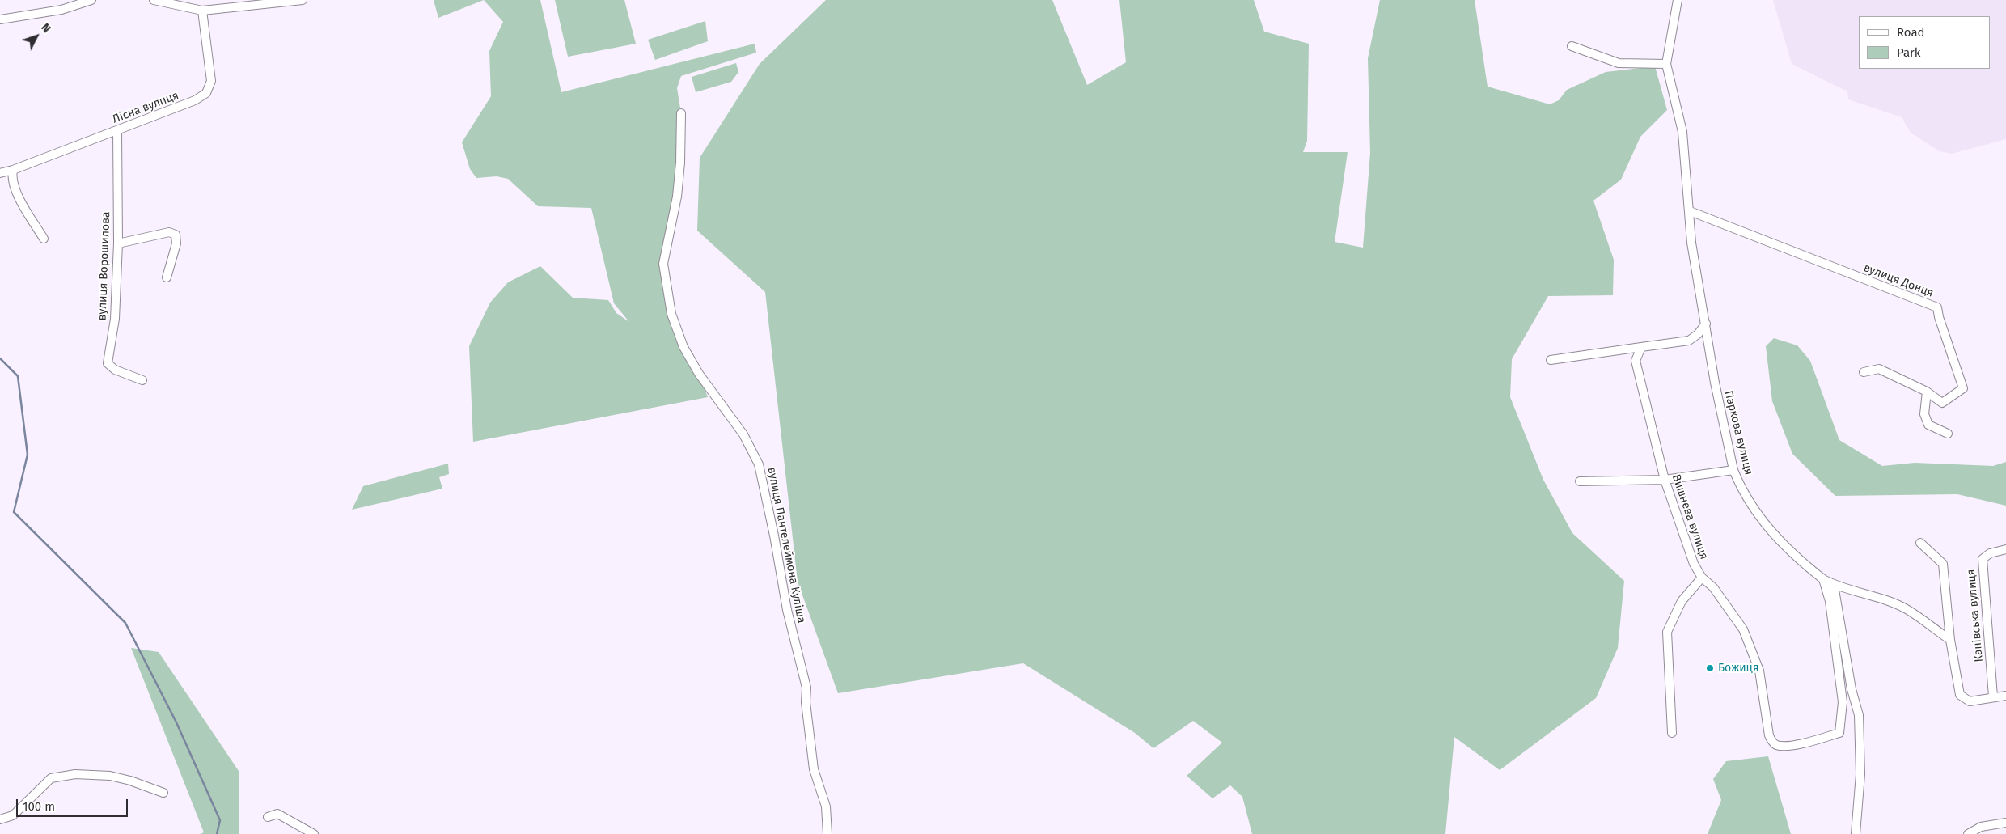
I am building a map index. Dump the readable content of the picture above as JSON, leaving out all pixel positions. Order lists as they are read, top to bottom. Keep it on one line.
{"streets":{"street":["Лісна вулиця","вулиця Ворошилова","вулиця Донця","Паркова вулиця","Вишнева вулиця","вулиця Пантелеймона Куліша","Канівська вулиця"]},"crossings":[["Лісна вулиця","вулиця Ворошилова"],["вулиця Донця","Паркова вулиця"],["Паркова вулиця","Вишнева вулиця"]],"places":["Божиця"],"legend":["Road","Park"],"scale_bar":"100 m","north":"top right"}
